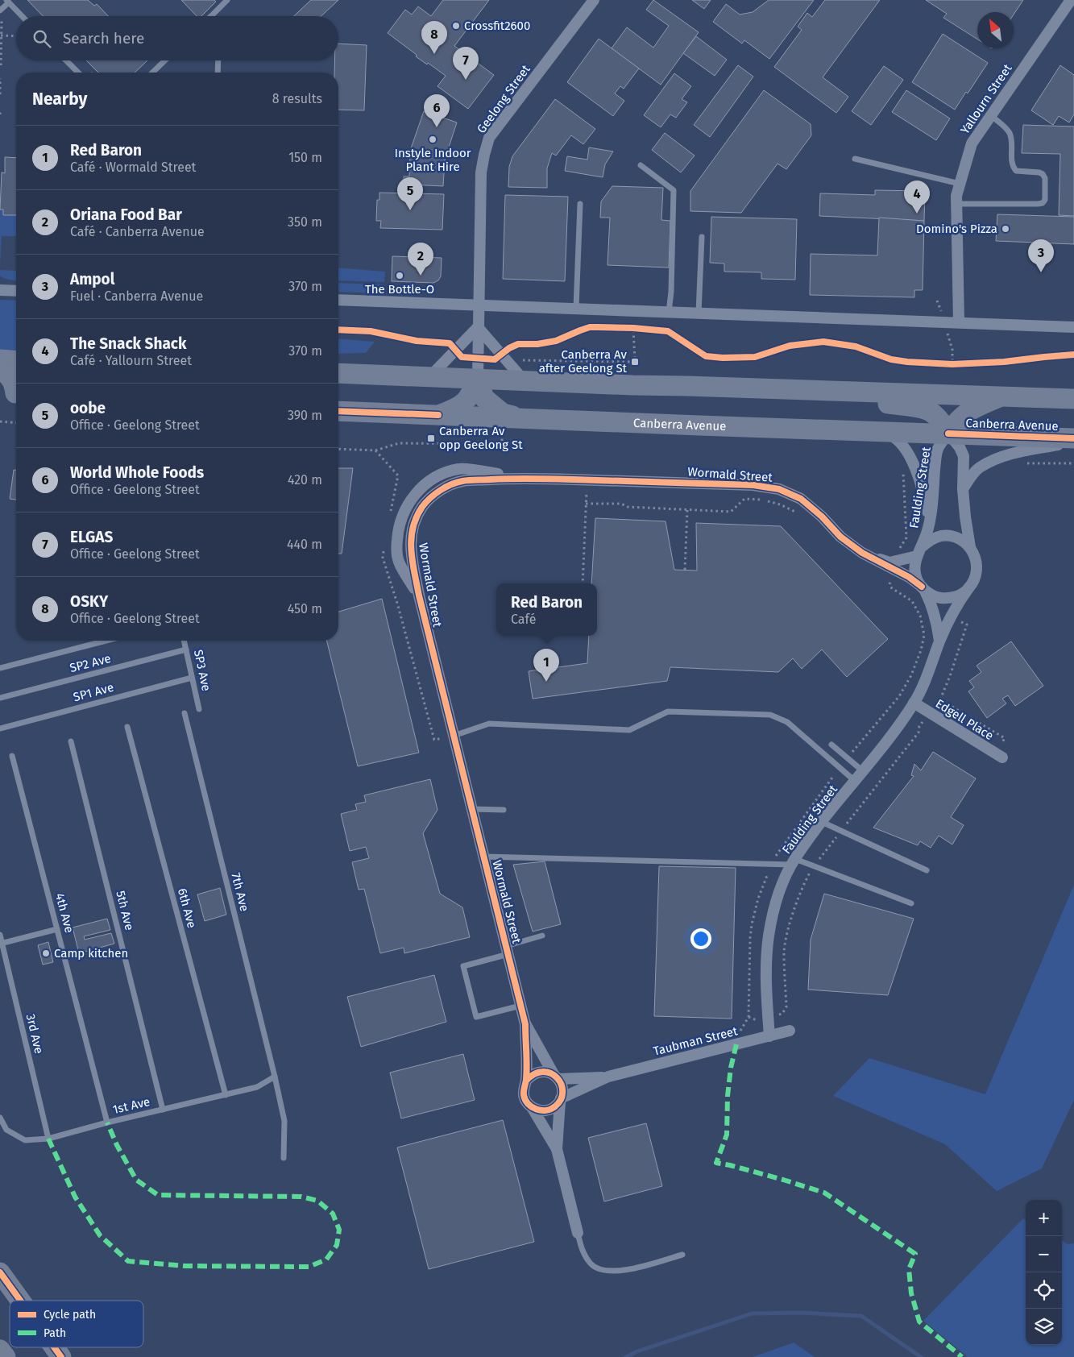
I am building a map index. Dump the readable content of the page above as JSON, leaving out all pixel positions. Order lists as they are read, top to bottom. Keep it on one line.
{"streets":{"highway":["Canberra Avenue"],"street":["Geelong Street","Yallourn Street","Wormald Street","Faulding Street","Edgell Place","Taubman Street"],"lane":["SP2 Ave","SP3 Ave","SP1 Ave","7th Ave","6th Ave","5th Ave","4th Ave","3rd Ave","1st Ave"]},"crossings":[["Canberra Avenue","Faulding Street"],["Wormald Street","Faulding Street"],["Wormald Street","Taubman Street"],["Faulding Street","Edgell Place"],["Faulding Street","Taubman Street"],["SP2 Ave","SP3 Ave"],["SP3 Ave","SP1 Ave"],["7th Ave","1st Ave"],["6th Ave","1st Ave"],["5th Ave","1st Ave"],["4th Ave","1st Ave"],["3rd Ave","1st Ave"]],"places":{"other":["Crossfit2600","Instyle Indoor Plant Hire","Domino's Pizza","The Bottle-O","Camp kitchen"],"transit":["Canberra Av after Geelong St","Canberra Av opp Geelong St"]},"legend":["Cycle path","Path"],"north":"top left","page":{"search":"Search here","pins":["8","7","6","5","4","3","2","1"],"heading":["Nearby","8 results"],"list":[{"mark":"1","name":"Red Baron","note":"Café · Wormald Street","value":"150 m"},{"mark":"2","name":"Oriana Food Bar","note":"Café · Canberra Avenue","value":"350 m"},{"mark":"3","name":"Ampol","note":"Fuel · Canberra Avenue","value":"370 m"},{"mark":"4","name":"The Snack Shack","note":"Café · Yallourn Street","value":"370 m"},{"mark":"5","name":"oobe","note":"Office · Geelong Street","value":"390 m"},{"mark":"6","name":"World Whole Foods","note":"Office · Geelong Street","value":"420 m"},{"mark":"7","name":"ELGAS","note":"Office · Geelong Street","value":"440 m"},{"mark":"8","name":"OSKY","note":"Office · Geelong Street","value":"450 m"}],"popup":["Red Baron","Café"],"map_buttons":["+","−"]}}
